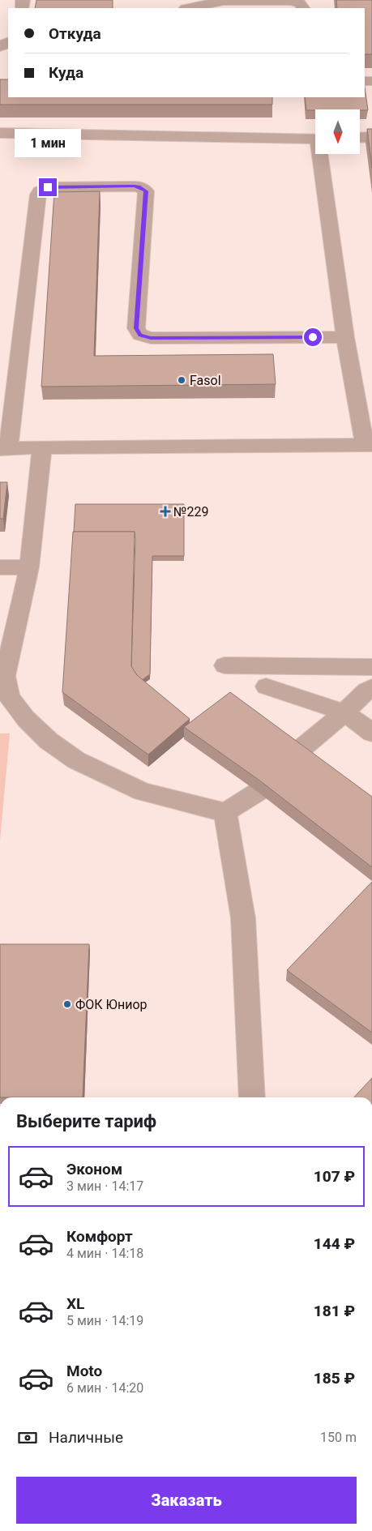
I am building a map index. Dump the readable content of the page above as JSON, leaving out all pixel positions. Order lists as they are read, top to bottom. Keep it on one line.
{"places":{"other":["Fasol","ФОК Юниор"],"health":["№229"]},"north":"bottom","page":{"banner":["Откуда","Куда"],"bubble":"1 мин","heading":"Выберите тариф","list":[{"name":"Эконом","note":"3 мин · 14:17","value":"107 ₽"},{"name":"Комфорт","note":"4 мин · 14:18","value":"144 ₽"},{"name":"XL","note":"5 мин · 14:19","value":"181 ₽"},{"name":"Moto","note":"6 мин · 14:20","value":"185 ₽"}],"pay":["Наличные","150 m"],"buttons":"Заказать"}}
